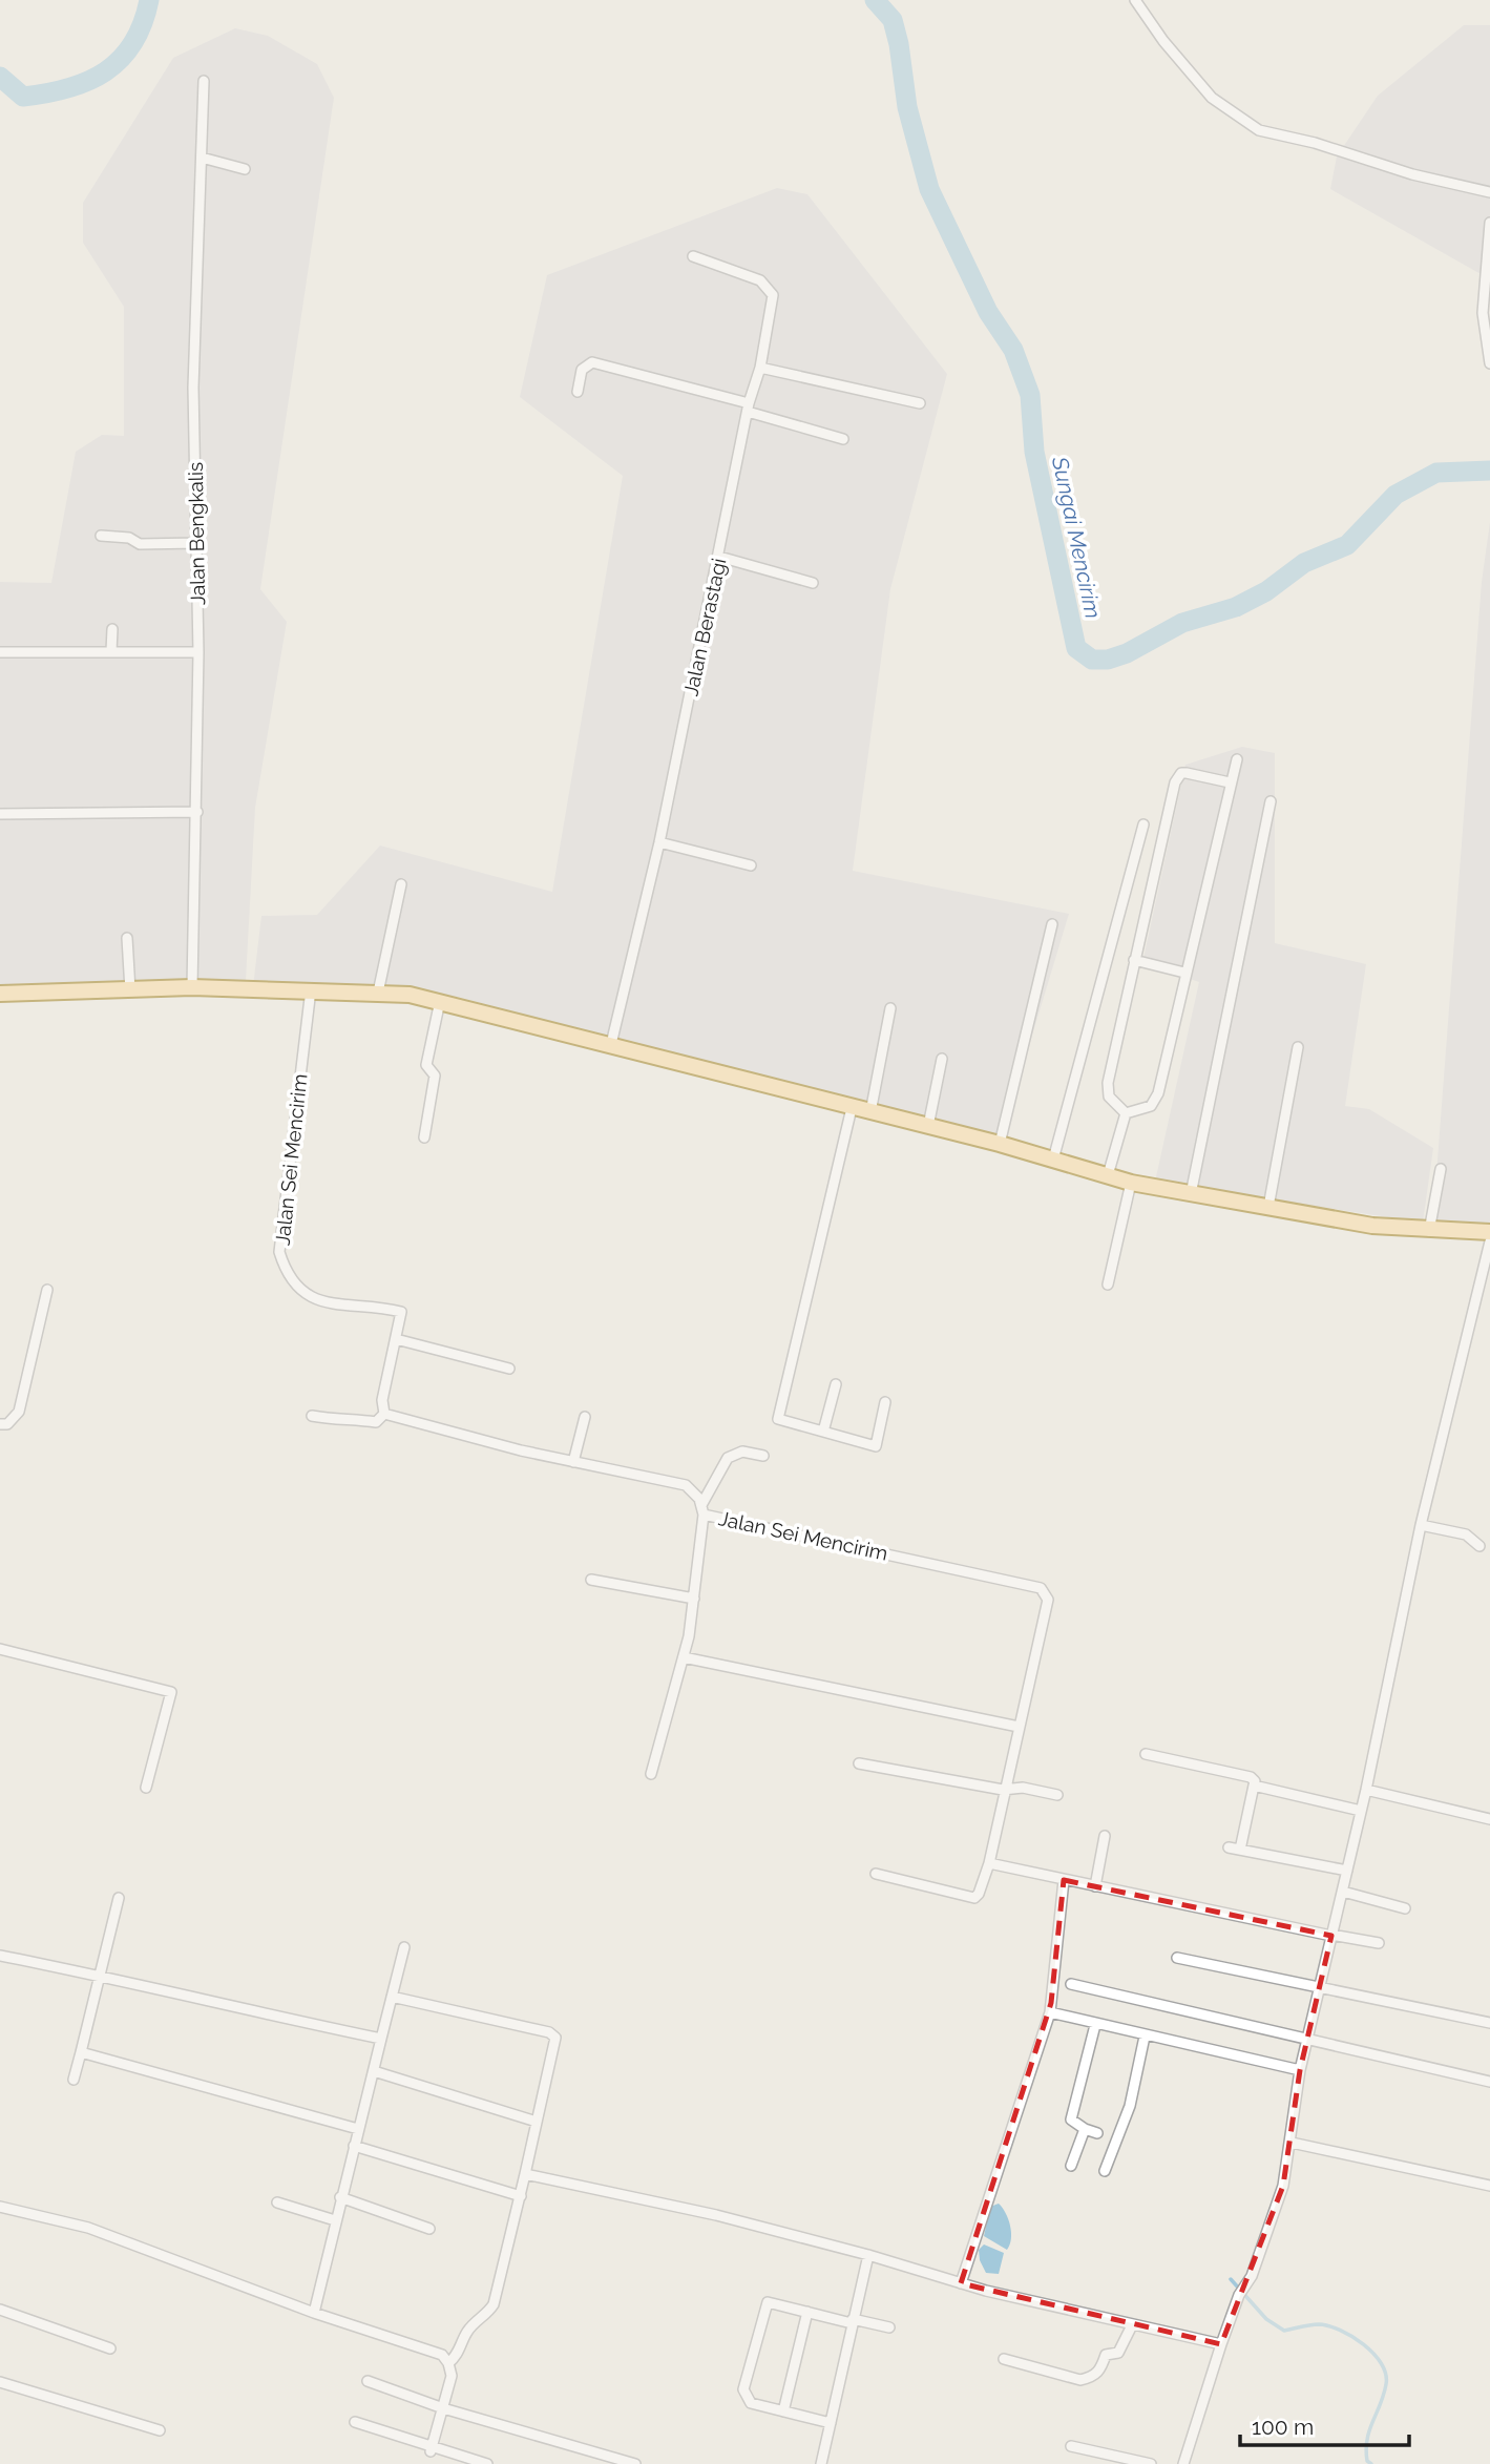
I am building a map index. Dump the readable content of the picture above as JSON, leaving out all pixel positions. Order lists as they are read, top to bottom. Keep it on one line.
{"streets":{"street":["Jalan Bengkalis","Jalan Berastagi","Jalan Sei Mencirim"]},"water":["Sungai Mencirim"],"scale_bar":"100 m"}
